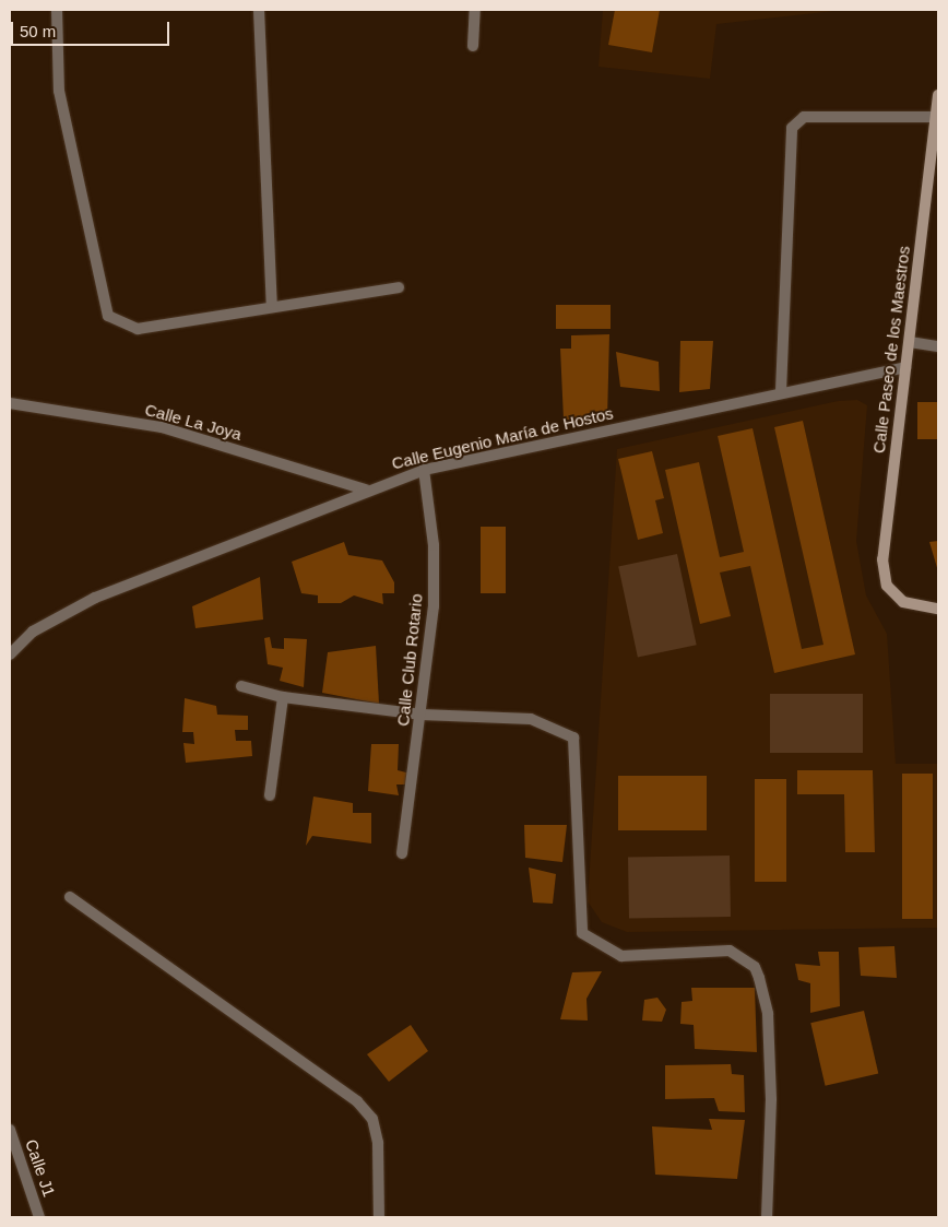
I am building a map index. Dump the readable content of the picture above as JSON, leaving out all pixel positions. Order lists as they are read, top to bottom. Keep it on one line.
{"streets":{"main road":["Calle Paseo de los Maestros"],"street":["Calle La Joya","Calle Eugenio María de Hostos","Calle Club Rotario","Calle J1"]},"crossings":[["Calle Paseo de los Maestros","Calle Eugenio María de Hostos"],["Calle La Joya","Calle Eugenio María de Hostos"],["Calle Eugenio María de Hostos","Calle Club Rotario"]],"scale_bar":"50 m"}
